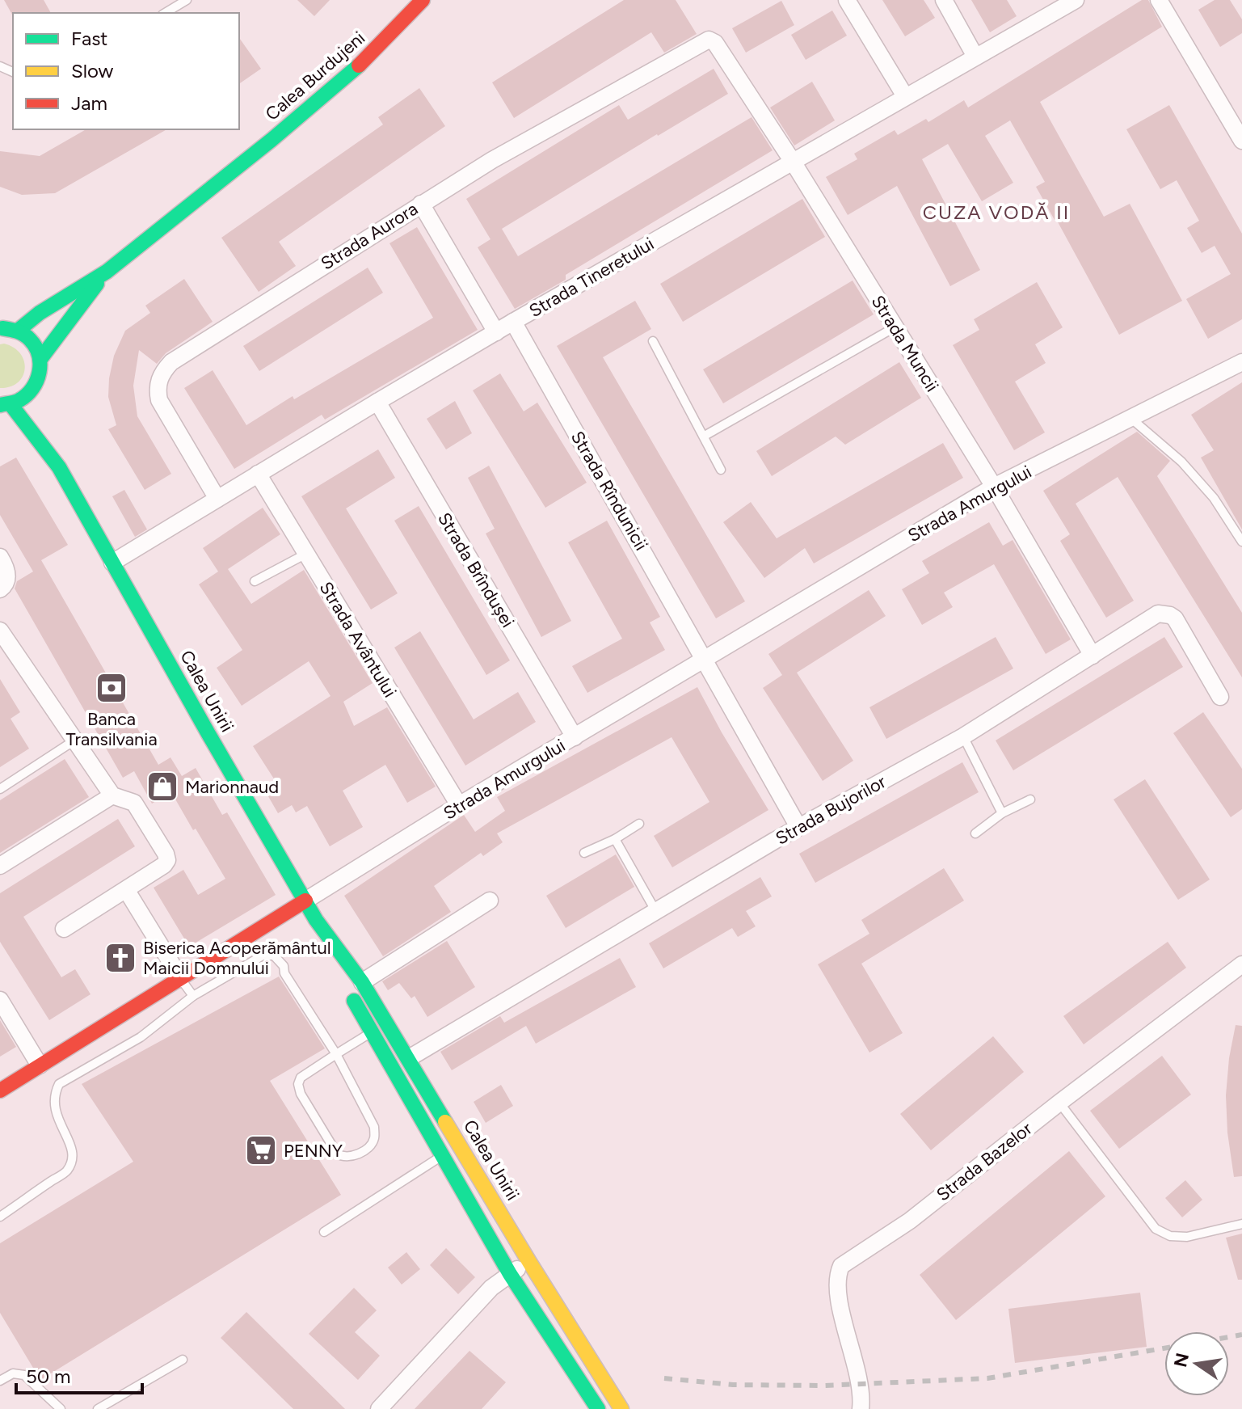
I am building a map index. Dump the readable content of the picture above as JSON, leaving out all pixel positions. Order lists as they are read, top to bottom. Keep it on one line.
{"streets":{"main road":["Calea Burdujeni","Calea Unirii"],"street":["Strada Aurora","Strada Tineretului","Strada Muncii","Strada Rîndunicii","Strada Amurgului","Strada Brîndușei","Strada Avântului","Strada Bujorilor","Strada Bazelor"]},"crossings":[["Strada Aurora","Strada Tineretului"],["Strada Aurora","Strada Muncii"],["Strada Tineretului","Strada Muncii"],["Strada Tineretului","Strada Rîndunicii"],["Strada Tineretului","Strada Brîndușei"],["Strada Tineretului","Strada Avântului"],["Strada Tineretului","Calea Unirii"],["Strada Muncii","Strada Amurgului"],["Strada Muncii","Strada Bujorilor"],["Strada Rîndunicii","Strada Amurgului"],["Strada Amurgului","Strada Brîndușei"],["Strada Amurgului","Strada Avântului"],["Strada Amurgului","Calea Unirii"],["Calea Unirii","Strada Bujorilor"]],"districts":["CUZA VODĂ II"],"places":{"bank":["Banca Transilvania"],"shop":["Marionnaud"],"church":["Biserica Acoperământul Maicii Domnului"],"supermarket":["PENNY"]},"legend":["Fast","Slow","Jam"],"scale_bar":"50 m","north":"left"}
